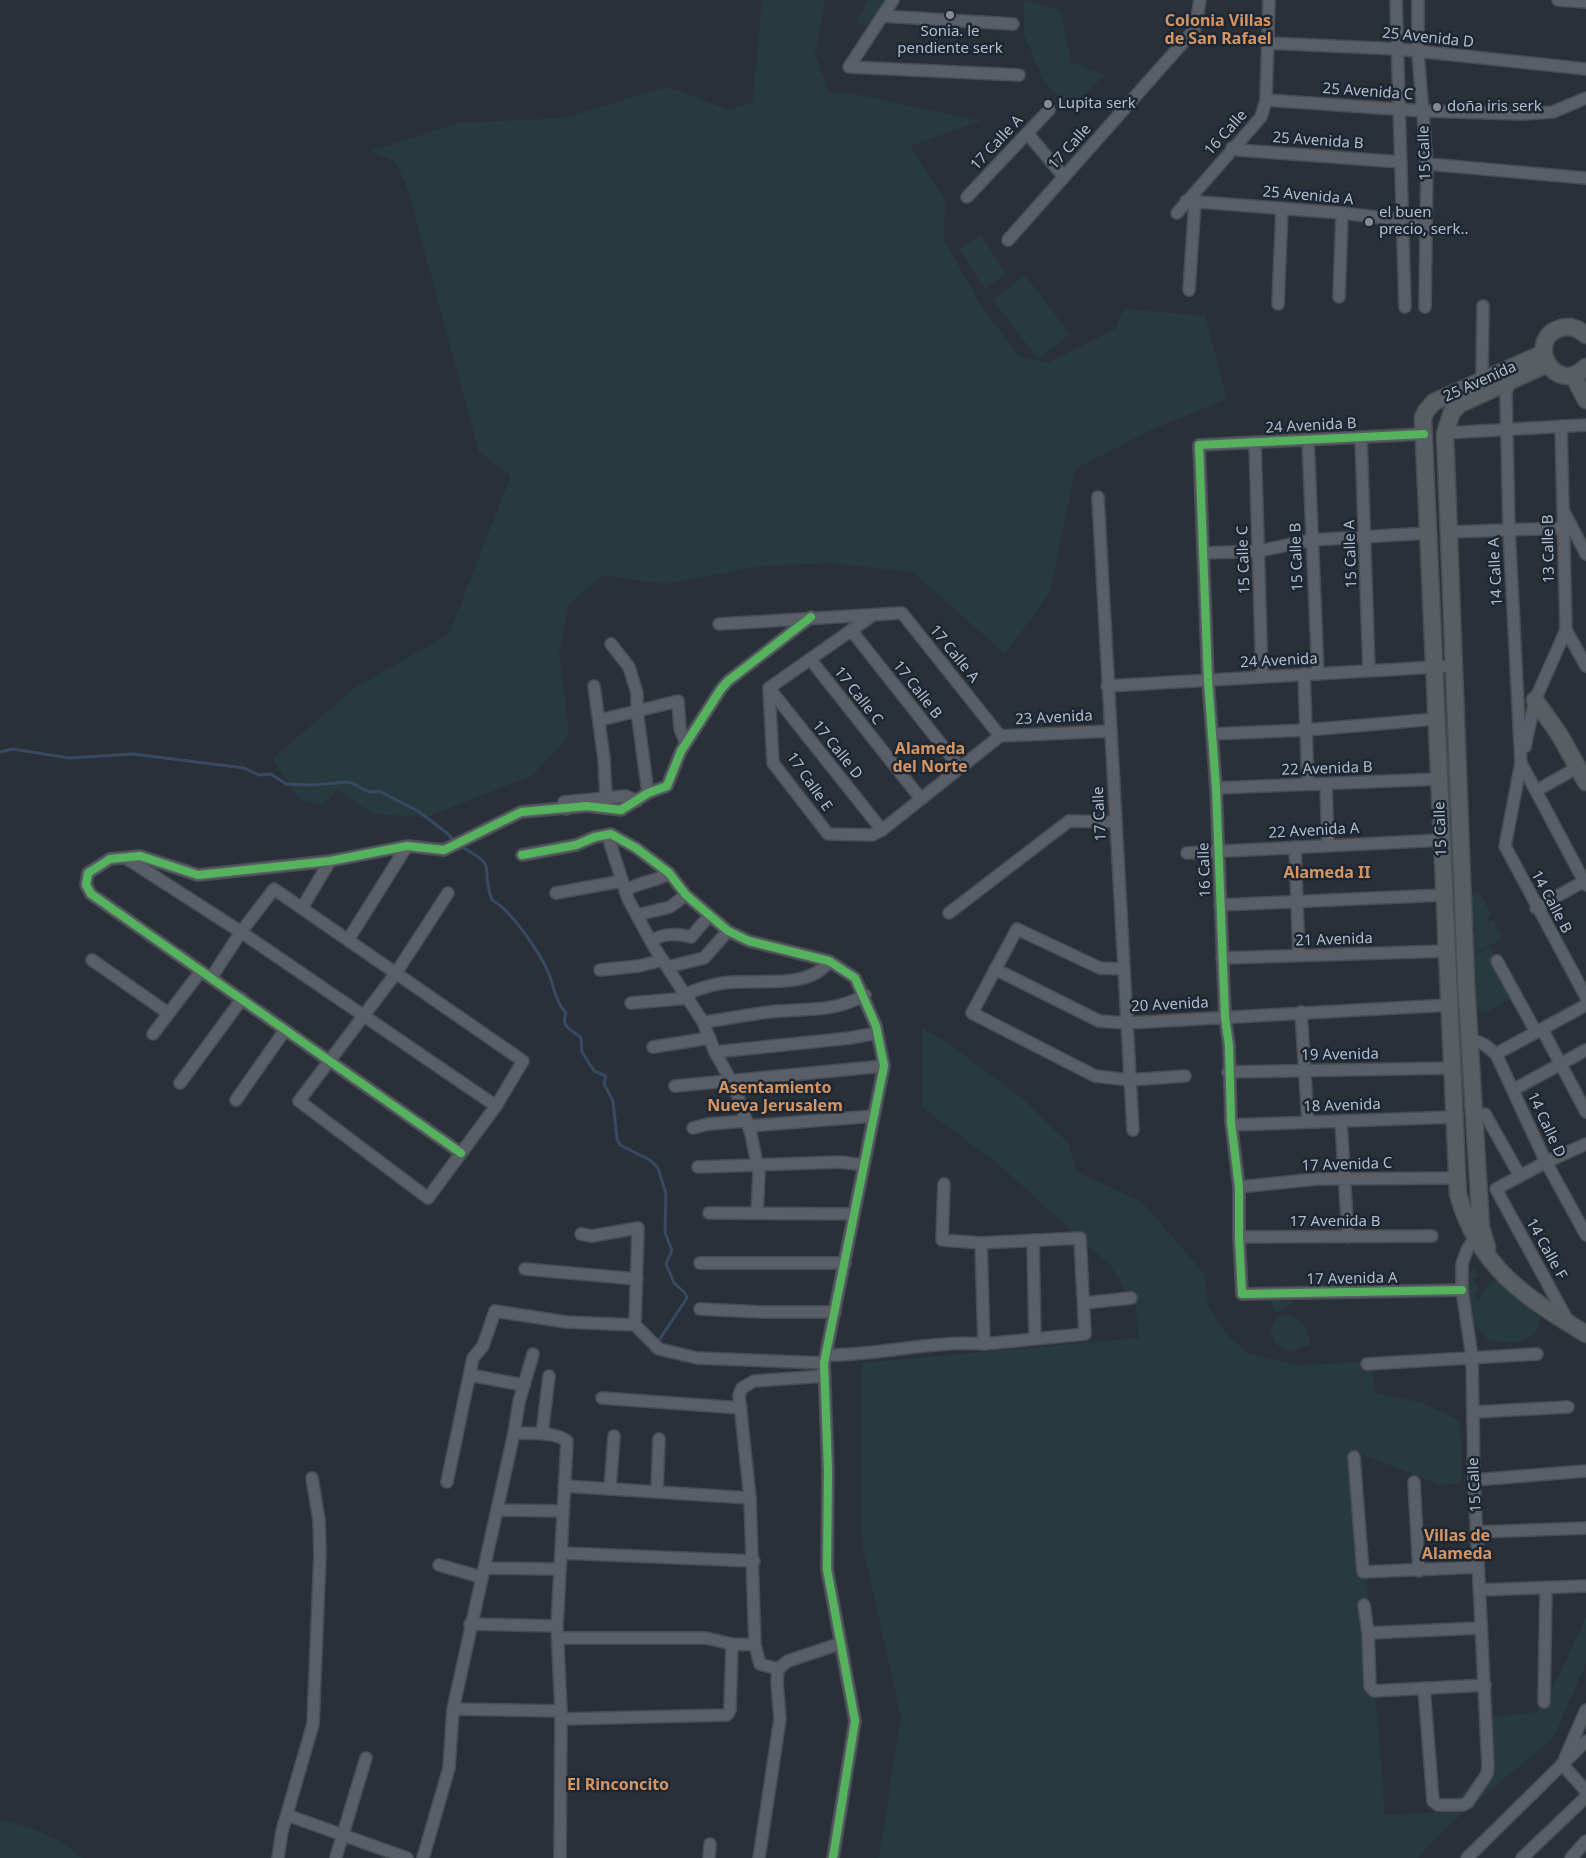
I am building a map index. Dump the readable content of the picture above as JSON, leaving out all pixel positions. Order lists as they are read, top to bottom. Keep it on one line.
{"streets":{"street":["25 Avenida D","25 Avenida C","16 Calle","25 Avenida B","17 Calle A","17 Calle","15 Calle","25 Avenida A","25 Avenida","24 Avenida B","13 Calle B","15 Calle A","15 Calle B","15 Calle C","14 Calle A","24 Avenida","17 Calle B","17 Calle C","23 Avenida","17 Calle D","22 Avenida B","17 Calle E","22 Avenida A","14 Calle B","21 Avenida","20 Avenida","19 Avenida","18 Avenida","14 Calle D","17 Avenida C","17 Avenida B","14 Calle F","17 Avenida A"]},"crossings":[["25 Avenida D","16 Calle"],["25 Avenida D","15 Calle"],["25 Avenida C","16 Calle"],["25 Avenida C","15 Calle"],["16 Calle","25 Avenida B"],["16 Calle","25 Avenida A"],["16 Calle","24 Avenida B"],["16 Calle","24 Avenida"],["16 Calle","22 Avenida B"],["16 Calle","22 Avenida A"],["16 Calle","21 Avenida"],["16 Calle","20 Avenida"],["16 Calle","19 Avenida"],["16 Calle","18 Avenida"],["16 Calle","17 Avenida C"],["16 Calle","17 Avenida B"],["16 Calle","17 Avenida A"],["25 Avenida B","15 Calle"],["17 Calle A","23 Avenida"],["17 Calle","24 Avenida"],["17 Calle","23 Avenida"],["17 Calle","20 Avenida"],["15 Calle","25 Avenida A"],["15 Calle","25 Avenida"],["15 Calle","24 Avenida B"],["15 Calle","24 Avenida"],["15 Calle","22 Avenida B"],["15 Calle","22 Avenida A"],["15 Calle","21 Avenida"],["15 Calle","20 Avenida"],["15 Calle","19 Avenida"],["15 Calle","18 Avenida"],["15 Calle","17 Avenida C"],["15 Calle","17 Avenida A"],["25 Avenida","24 Avenida B"],["25 Avenida","14 Calle A"],["24 Avenida B","15 Calle A"],["24 Avenida B","15 Calle B"],["24 Avenida B","15 Calle C"],["15 Calle A","24 Avenida"],["15 Calle B","24 Avenida"],["15 Calle C","24 Avenida"],["14 Calle A","14 Calle B"],["17 Calle B","23 Avenida"],["17 Calle C","23 Avenida"],["23 Avenida","17 Calle D"],["23 Avenida","17 Calle E"],["17 Calle D","17 Calle E"]],"districts":["Colonia Villas de San Rafael","Alameda del Norte","Alameda II","Asentamiento Nueva Jerusalem","Villas de Alameda","El Rinconcito"],"places":["Sonia. le pendiente serk","Lupita serk","doña iris serk","el buen precio, serk.."]}
